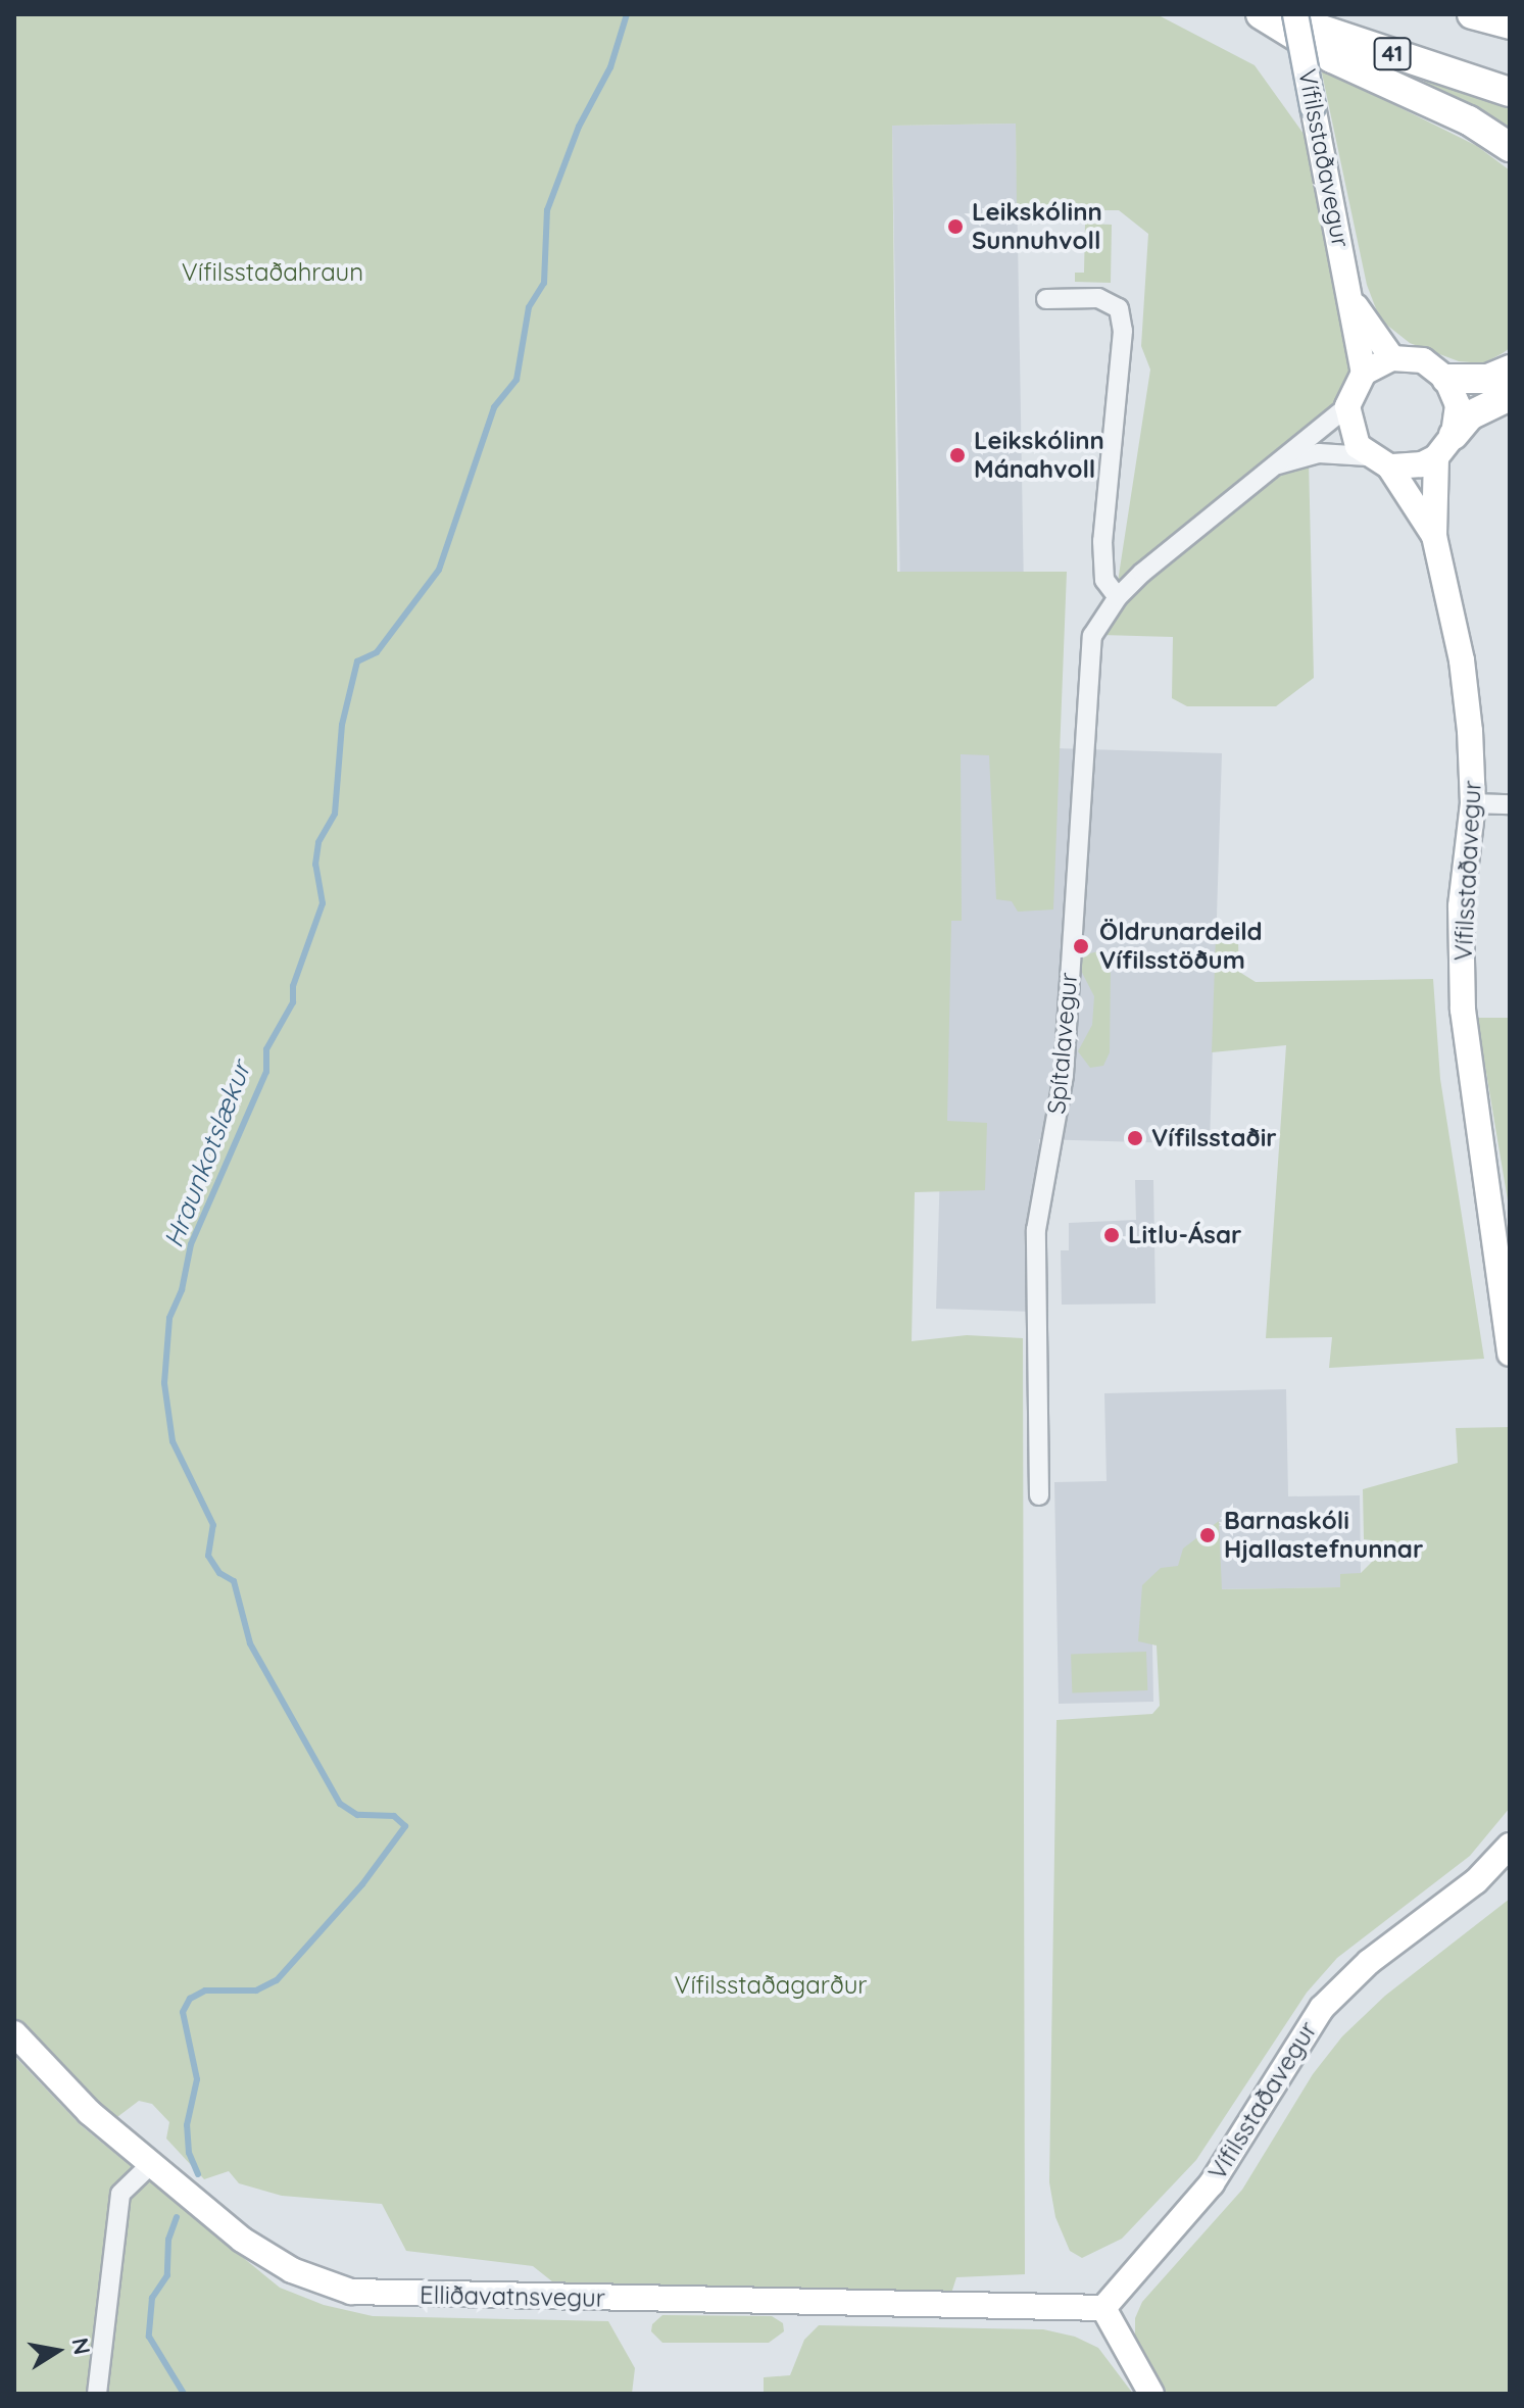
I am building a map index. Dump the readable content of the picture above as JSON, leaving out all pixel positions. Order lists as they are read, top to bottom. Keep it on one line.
{"streets":{"highway":["41"],"main road":["Vífilsstaðavegur","Elliðavatnsvegur"],"street":["Spítalavegur"]},"crossings":[["Vífilsstaðavegur","Spítalavegur"],["Vífilsstaðavegur","Elliðavatnsvegur"]],"water":["Hraunkotslækur"],"parks":["Vífilsstaðahraun","Vífilsstaðagarður"],"places":["Leikskólinn Sunnuhvoll","Leikskólinn Mánahvoll","Öldrunardeild Vífilsstöðum","Vífilsstaðir","Litlu-Ásar","Barnaskóli Hjallastefnunnar"],"north":"right"}
